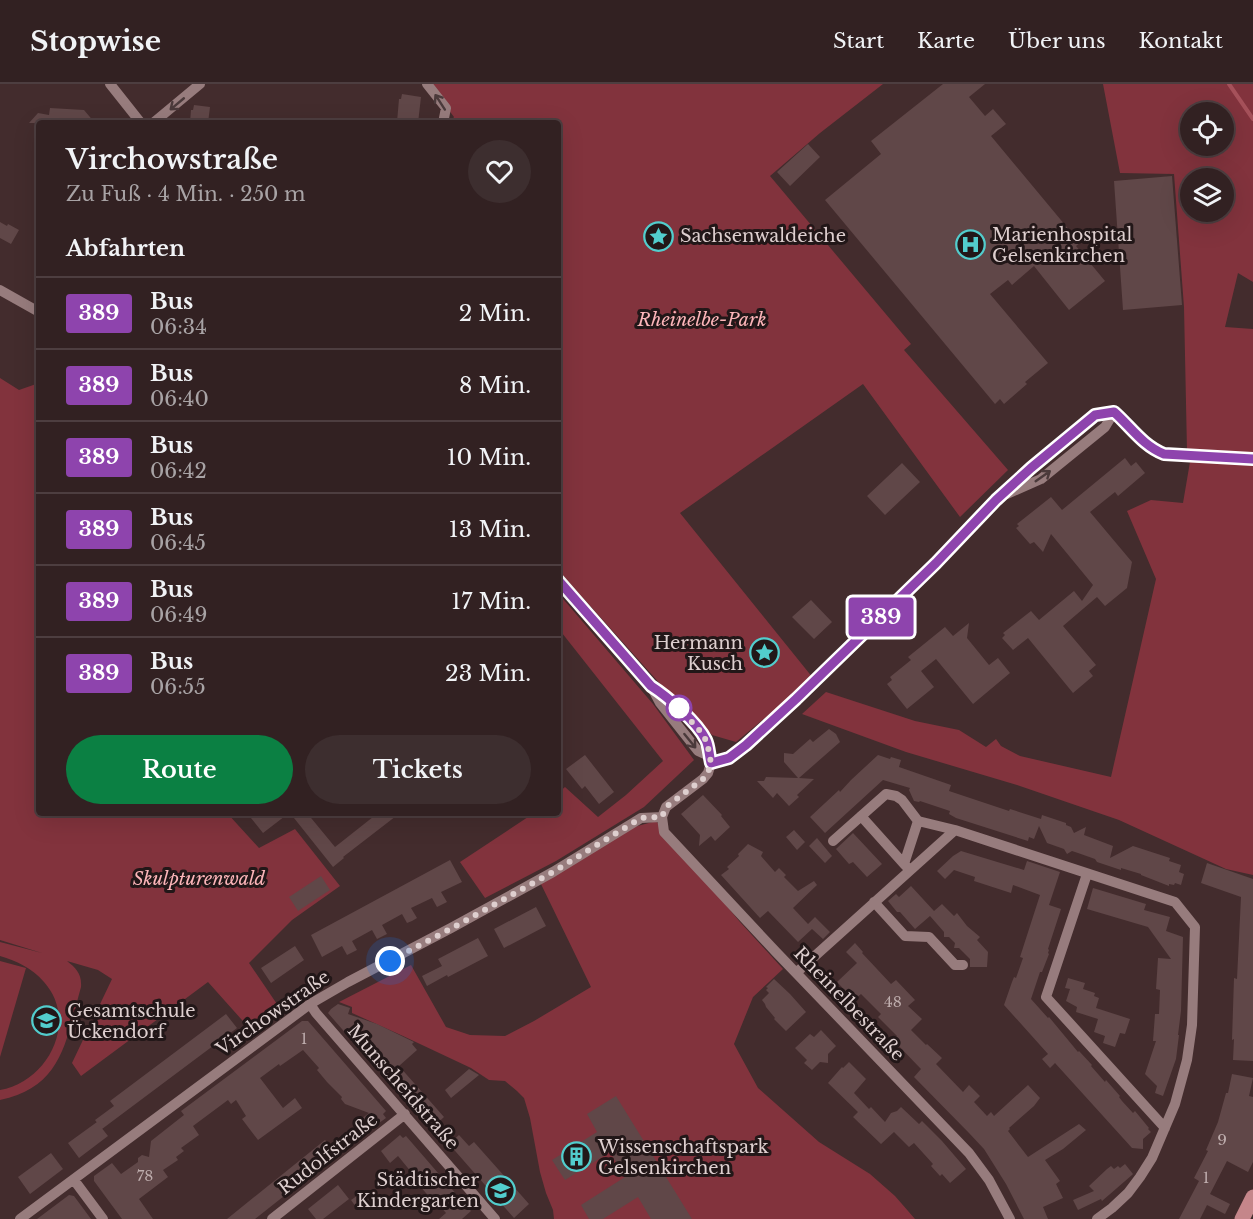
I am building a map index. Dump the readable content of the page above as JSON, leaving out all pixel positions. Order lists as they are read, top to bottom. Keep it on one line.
{"streets":{"street":["Rheinelbestraße","Virchowstraße","Munscheidstraße","Rudolfstraße"]},"crossings":[["Rheinelbestraße","Virchowstraße"],["Virchowstraße","Munscheidstraße"],["Munscheidstraße","Rudolfstraße"]],"parks":["Rheinelbe-Park","Skulpturenwald"],"places":{"place":["Sachsenwaldeiche","Hermann Kusch"],"hospital":["Marienhospital Gelsenkirchen"],"school or university":["Gesamtschule Ückendorf","Städtischer Kindergarten"],"building":["Wissenschaftspark Gelsenkirchen"]},"lines":["bus line 389"],"house_numbers":["48","1","9","78","1"],"page":{"header":"Stopwise","nav":["Start","Karte","Über uns","Kontakt"],"on_map":"389","heading":[["Virchowstraße","Zu Fuß · 4 Min. · 250 m"],"Abfahrten"],"list":[{"mark":"389","name":"Bus","note":"06:34","value":"2 Min."},{"mark":"389","name":"Bus","note":"06:40","value":"8 Min."},{"mark":"389","name":"Bus","note":"06:42","value":"10 Min."},{"mark":"389","name":"Bus","note":"06:45","value":"13 Min."},{"mark":"389","name":"Bus","note":"06:49","value":"17 Min."},{"mark":"389","name":"Bus","note":"06:55","value":"23 Min."}],"buttons":["Route","Tickets"]}}
